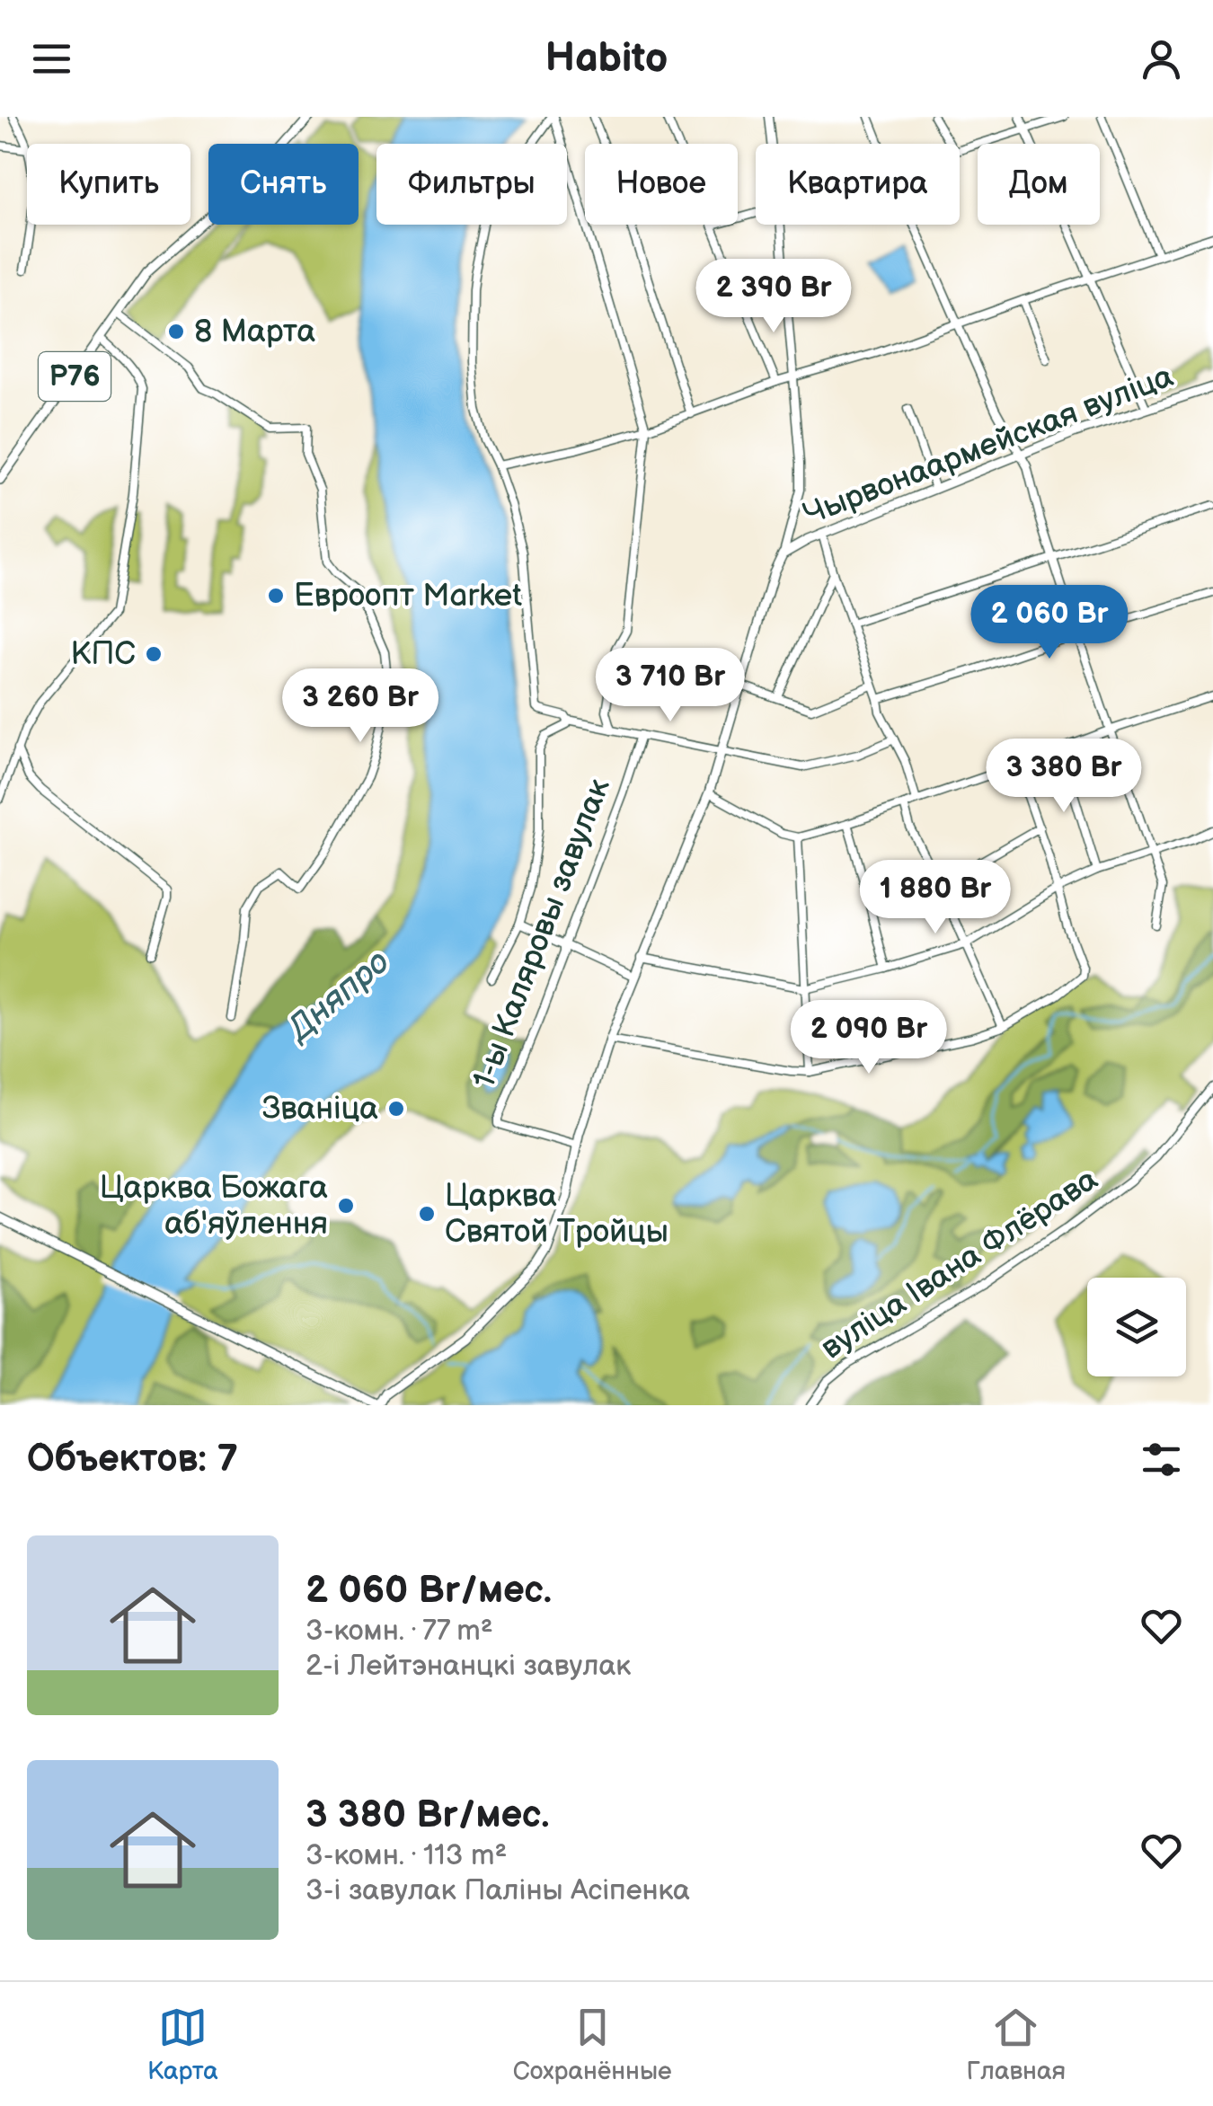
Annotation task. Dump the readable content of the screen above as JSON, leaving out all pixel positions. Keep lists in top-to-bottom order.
{
  "streets": {
    "main road": ["Р76", "Чырвонаармейская вуліца"],
    "street": ["1-ы Каляровы завулак", "вуліца Івана Флёрава"]
  },
  "water": ["Дняпро"],
  "places": [
    "8 Марта",
    "Евроопт Market",
    "КПС",
    "Званіца",
    "Царква Божага аб'яўлення",
    "Царква Святой Тройцы"
  ],
  "page": {
    "header": "Habito",
    "chip": [
      "Купить",
      "Снять",
      "Фильтры",
      "Новое",
      "Квартира",
      "Дом"
    ],
    "price": [
      "2 390 Br",
      "2 060 Br",
      "3 710 Br",
      "3 260 Br",
      "3 380 Br",
      "1 880 Br",
      "2 090 Br"
    ],
    "heading": "Объектов: 7",
    "list": [
      {
        "name": "2 060 Br/мес.",
        "note": "3-комн. · 77 m² · 2-і Лейтэнанцкі завулак"
      },
      {
        "name": "3 380 Br/мес.",
        "note": "3-комн. · 113 m² · 3-і завулак Паліны Асіпенка"
      }
    ],
    "tabs": ["Карта", "Сохранённые", "Главная"]
  }
}
